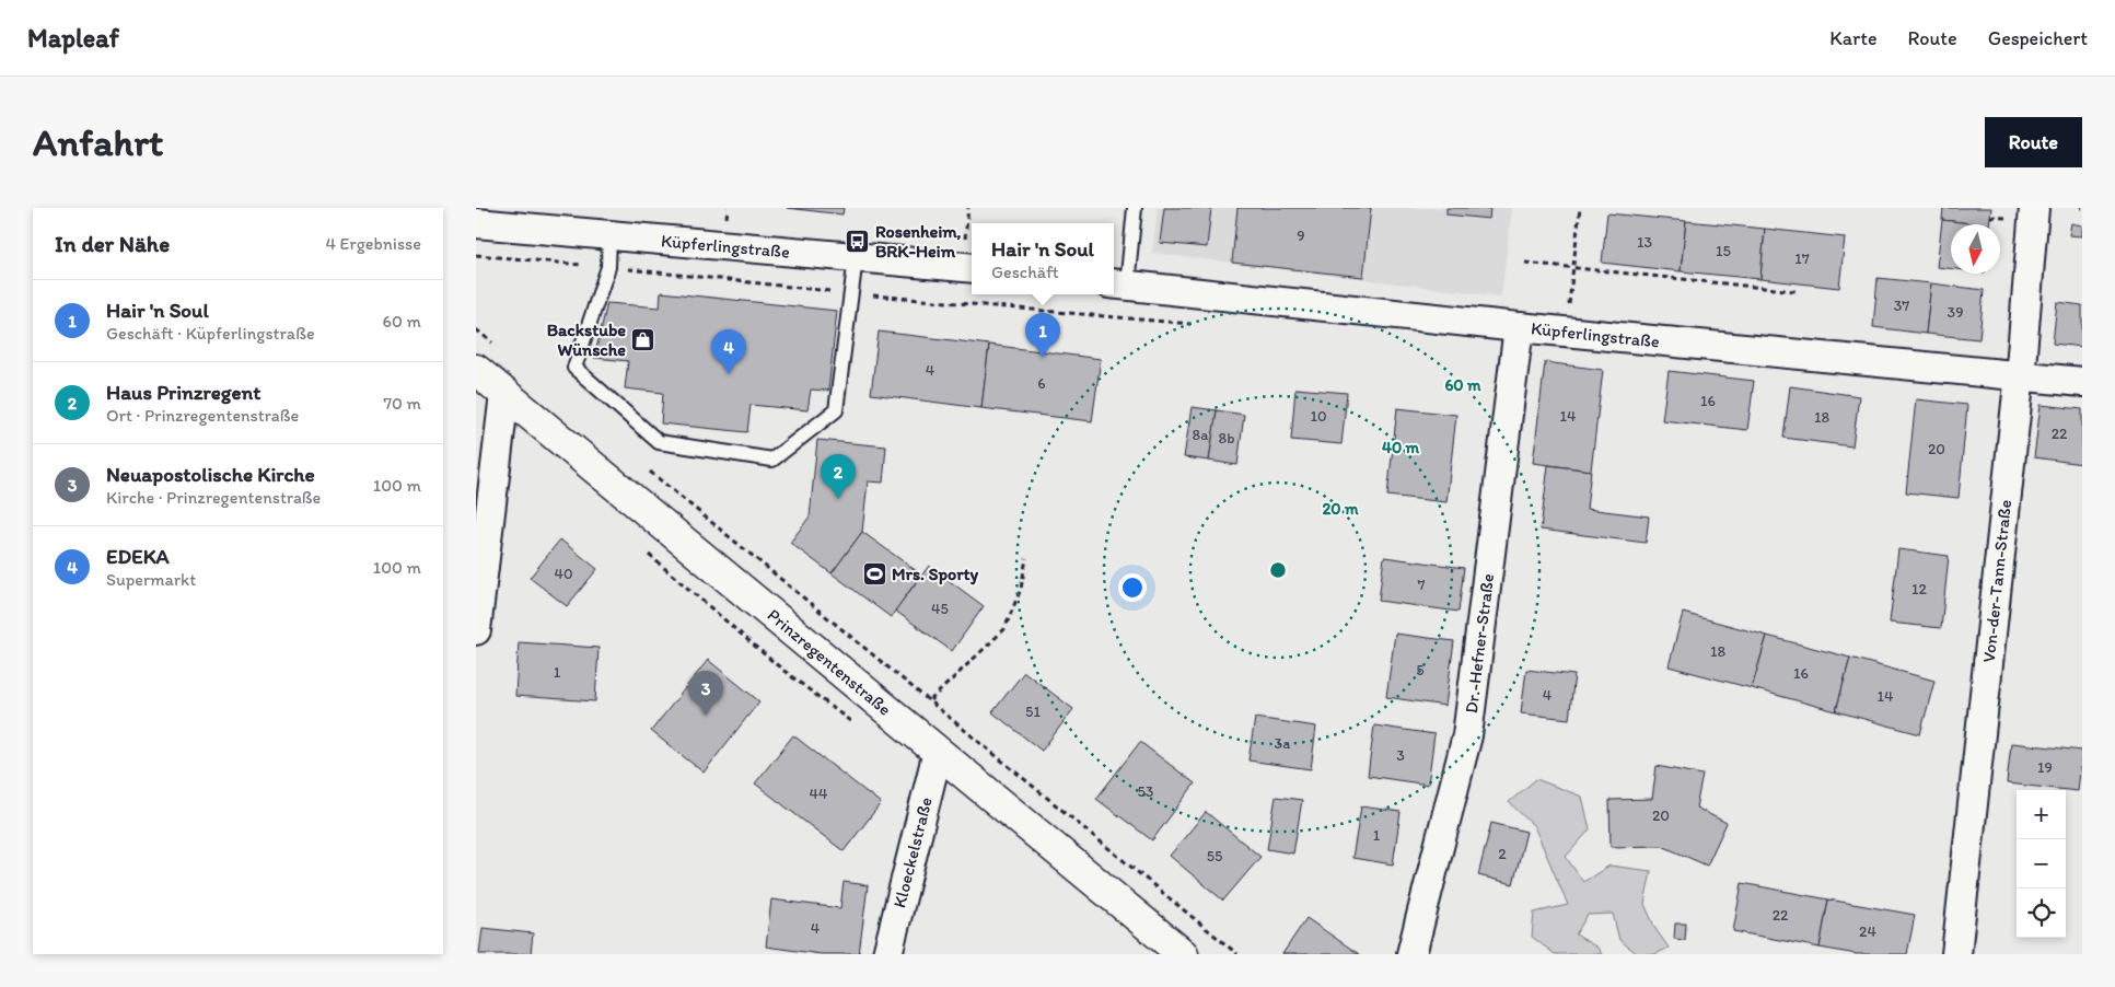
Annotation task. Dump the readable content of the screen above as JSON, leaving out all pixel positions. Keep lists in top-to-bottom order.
{
  "streets": {
    "main road": ["Prinzregentenstraße"],
    "street": [
      "Küpferlingstraße",
      "Von-der-Tann-Straße",
      "Dr.-Hefner-Straße",
      "Kloeckelstraße"
    ]
  },
  "crossings": [
    ["Küpferlingstraße", "Von-der-Tann-Straße"],
    ["Küpferlingstraße", "Dr.-Hefner-Straße"],
    ["Prinzregentenstraße", "Kloeckelstraße"]
  ],
  "places": {
    "bus stop": ["Rosenheim, BRK-Heim"],
    "shop": ["Backstube Wünsche"],
    "sports": ["Mrs. Sporty"]
  },
  "house_numbers": [
    "9",
    "13",
    "15",
    "17",
    "37",
    "39",
    "4",
    "6",
    "16",
    "10",
    "14",
    "18",
    "22",
    "8a",
    "8b",
    "20",
    "40",
    "7",
    "12",
    "45",
    "18",
    "5",
    "1",
    "16",
    "4",
    "14",
    "51",
    "3a",
    "3",
    "19",
    "53",
    "44",
    "20",
    "1",
    "2",
    "55",
    "22",
    "4",
    "24"
  ],
  "north": "bottom",
  "page": {
    "header": "Mapleaf",
    "nav": ["Karte", "Route", "Gespeichert"],
    "buttons": "Route",
    "title": "Anfahrt",
    "heading": ["In der Nähe", "4 Ergebnisse"],
    "popup": ["Hair 'n Soul", "Geschäft"],
    "list": [
      {
        "mark": "1",
        "name": "Hair 'n Soul",
        "note": "Geschäft · Küpferlingstraße",
        "value": "60 m"
      },
      {
        "mark": "2",
        "name": "Haus Prinzregent",
        "note": "Ort · Prinzregentenstraße",
        "value": "70 m"
      },
      {
        "mark": "3",
        "name": "Neuapostolische Kirche",
        "note": "Kirche · Prinzregentenstraße",
        "value": "100 m"
      },
      {
        "mark": "4",
        "name": "EDEKA",
        "note": "Supermarkt",
        "value": "100 m"
      }
    ],
    "pins": [
      "1",
      "4",
      "2",
      "3"
    ],
    "map_buttons": ["+", "−"]
  },
  "rings": ["60 m", "40 m", "20 m"]
}
